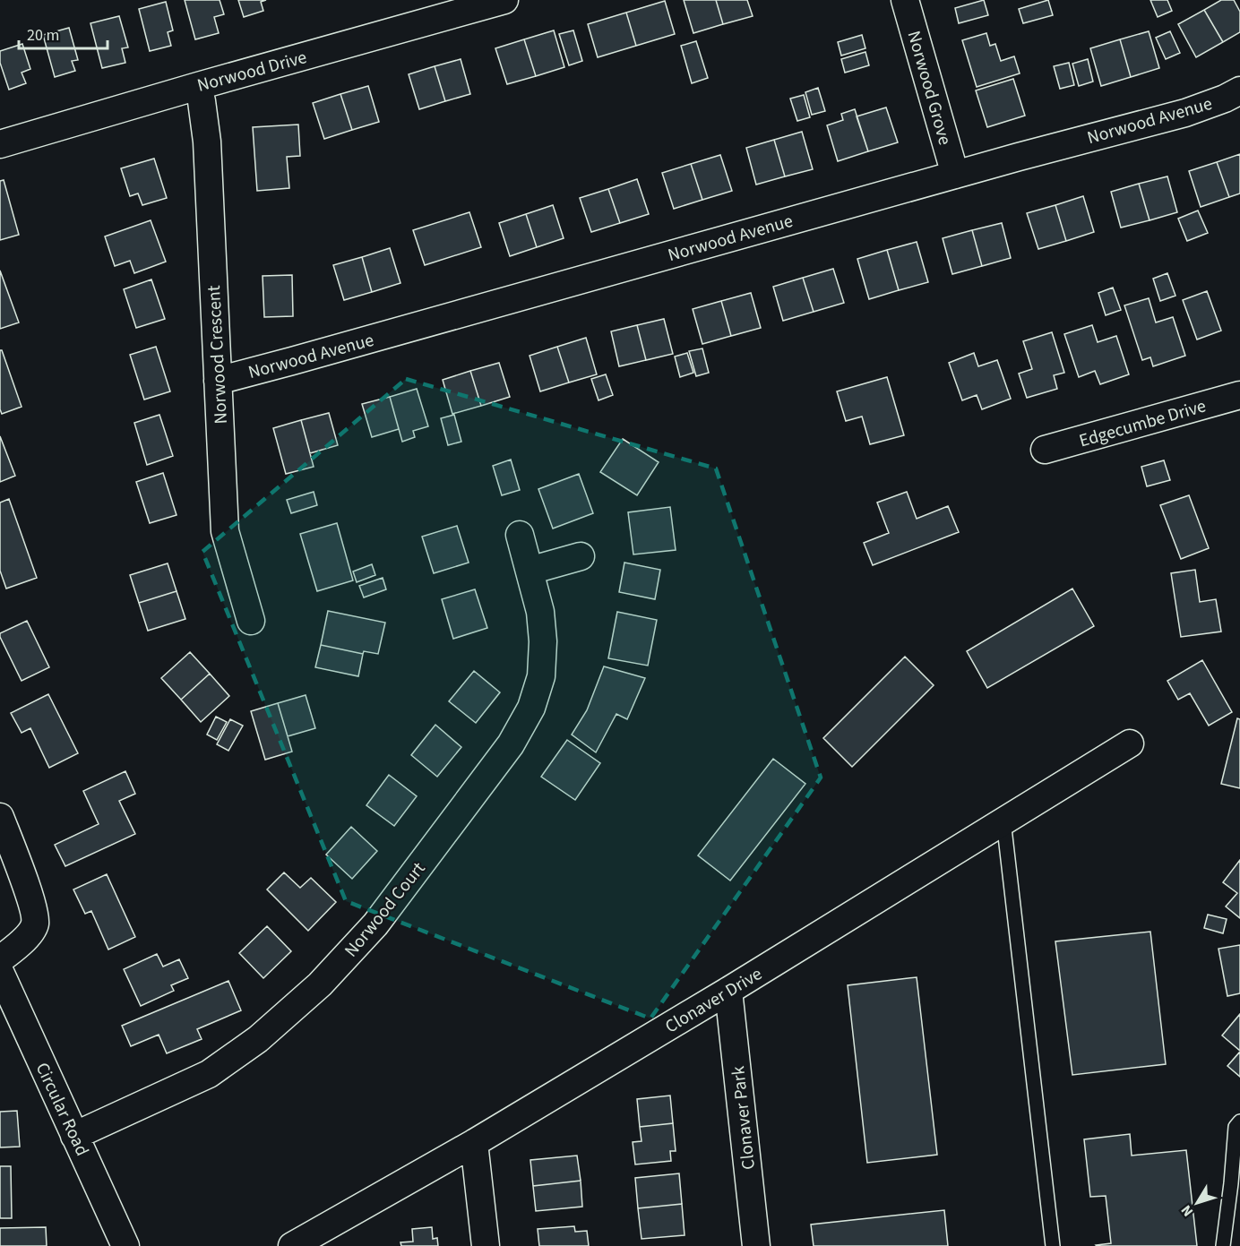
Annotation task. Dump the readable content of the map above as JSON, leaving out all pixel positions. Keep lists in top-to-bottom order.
{
  "streets": {
    "street": [
      "Norwood Drive",
      "Norwood Grove",
      "Norwood Avenue",
      "Norwood Crescent",
      "Edgecumbe Drive",
      "Norwood Court",
      "Clonaver Drive",
      "Circular Road",
      "Clonaver Park"
    ]
  },
  "crossings": [
    ["Norwood Drive", "Norwood Crescent"],
    ["Norwood Grove", "Norwood Avenue"],
    ["Norwood Avenue", "Norwood Crescent"],
    ["Norwood Court", "Circular Road"],
    ["Clonaver Drive", "Clonaver Park"]
  ],
  "scale_bar": "20 m",
  "north": "bottom left"
}
